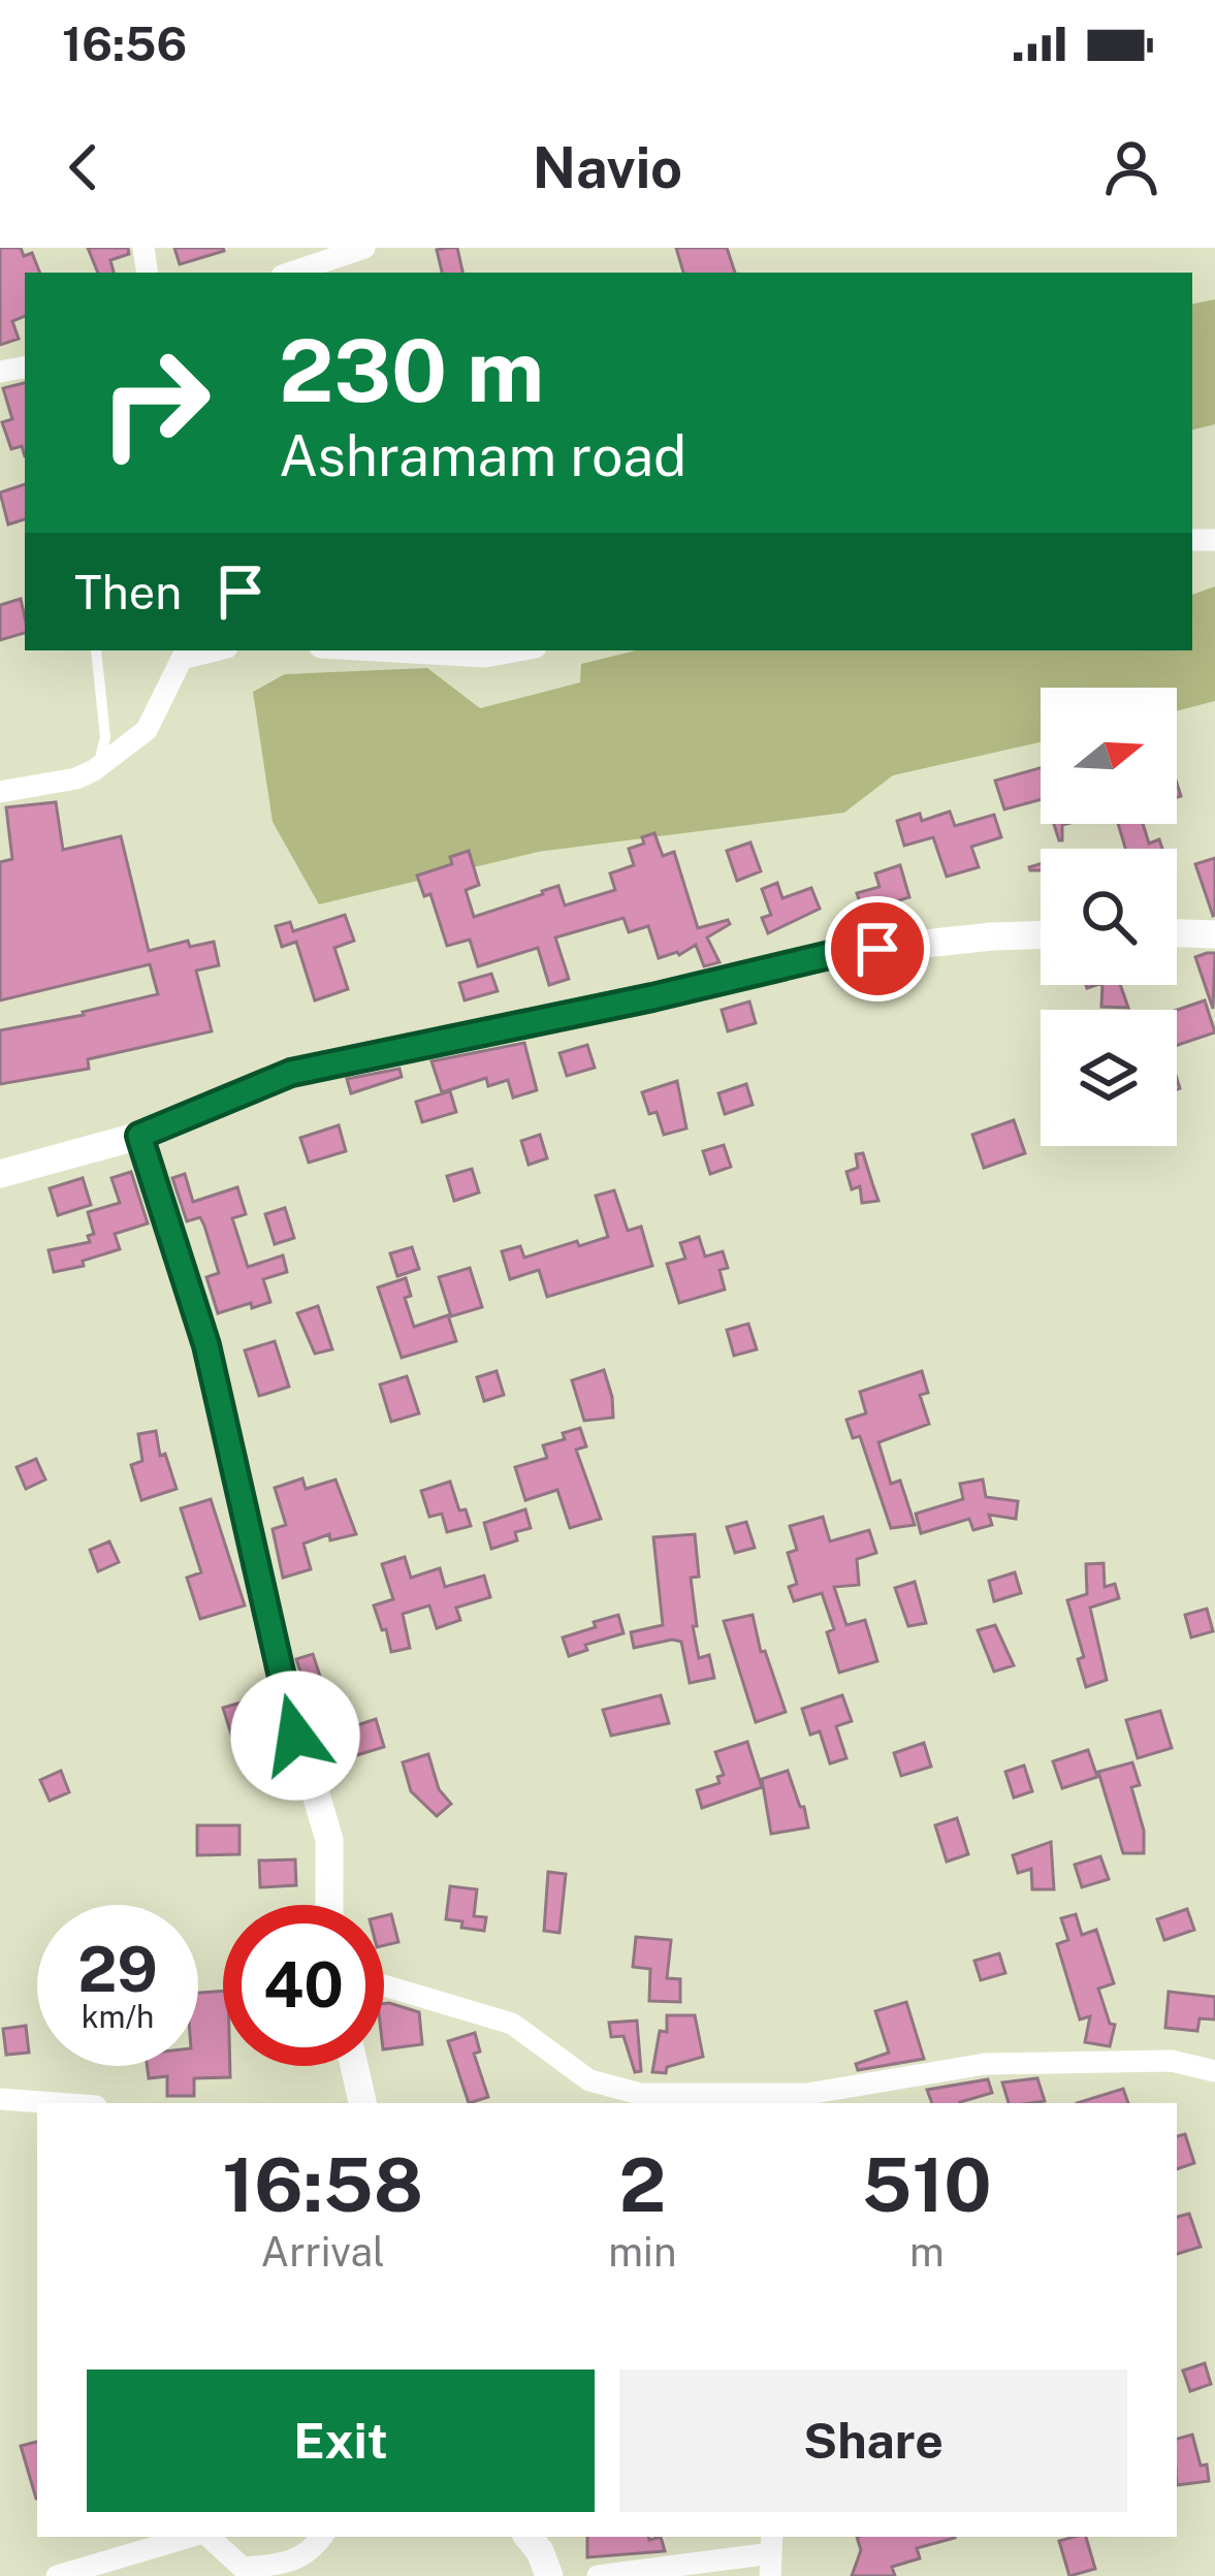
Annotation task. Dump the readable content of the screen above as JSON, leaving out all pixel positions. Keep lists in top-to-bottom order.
{
  "north": "right",
  "page": {
    "status": "16:56",
    "header": "Navio",
    "turn": ["230 m", "Ashramam road"],
    "then": "Then",
    "speed": "29 km/h",
    "limit": "40",
    "eta": [
      "16:58",
      "Arrival",
      "2",
      "min",
      "510",
      "m"
    ],
    "buttons": ["Exit", "Share"]
  }
}
